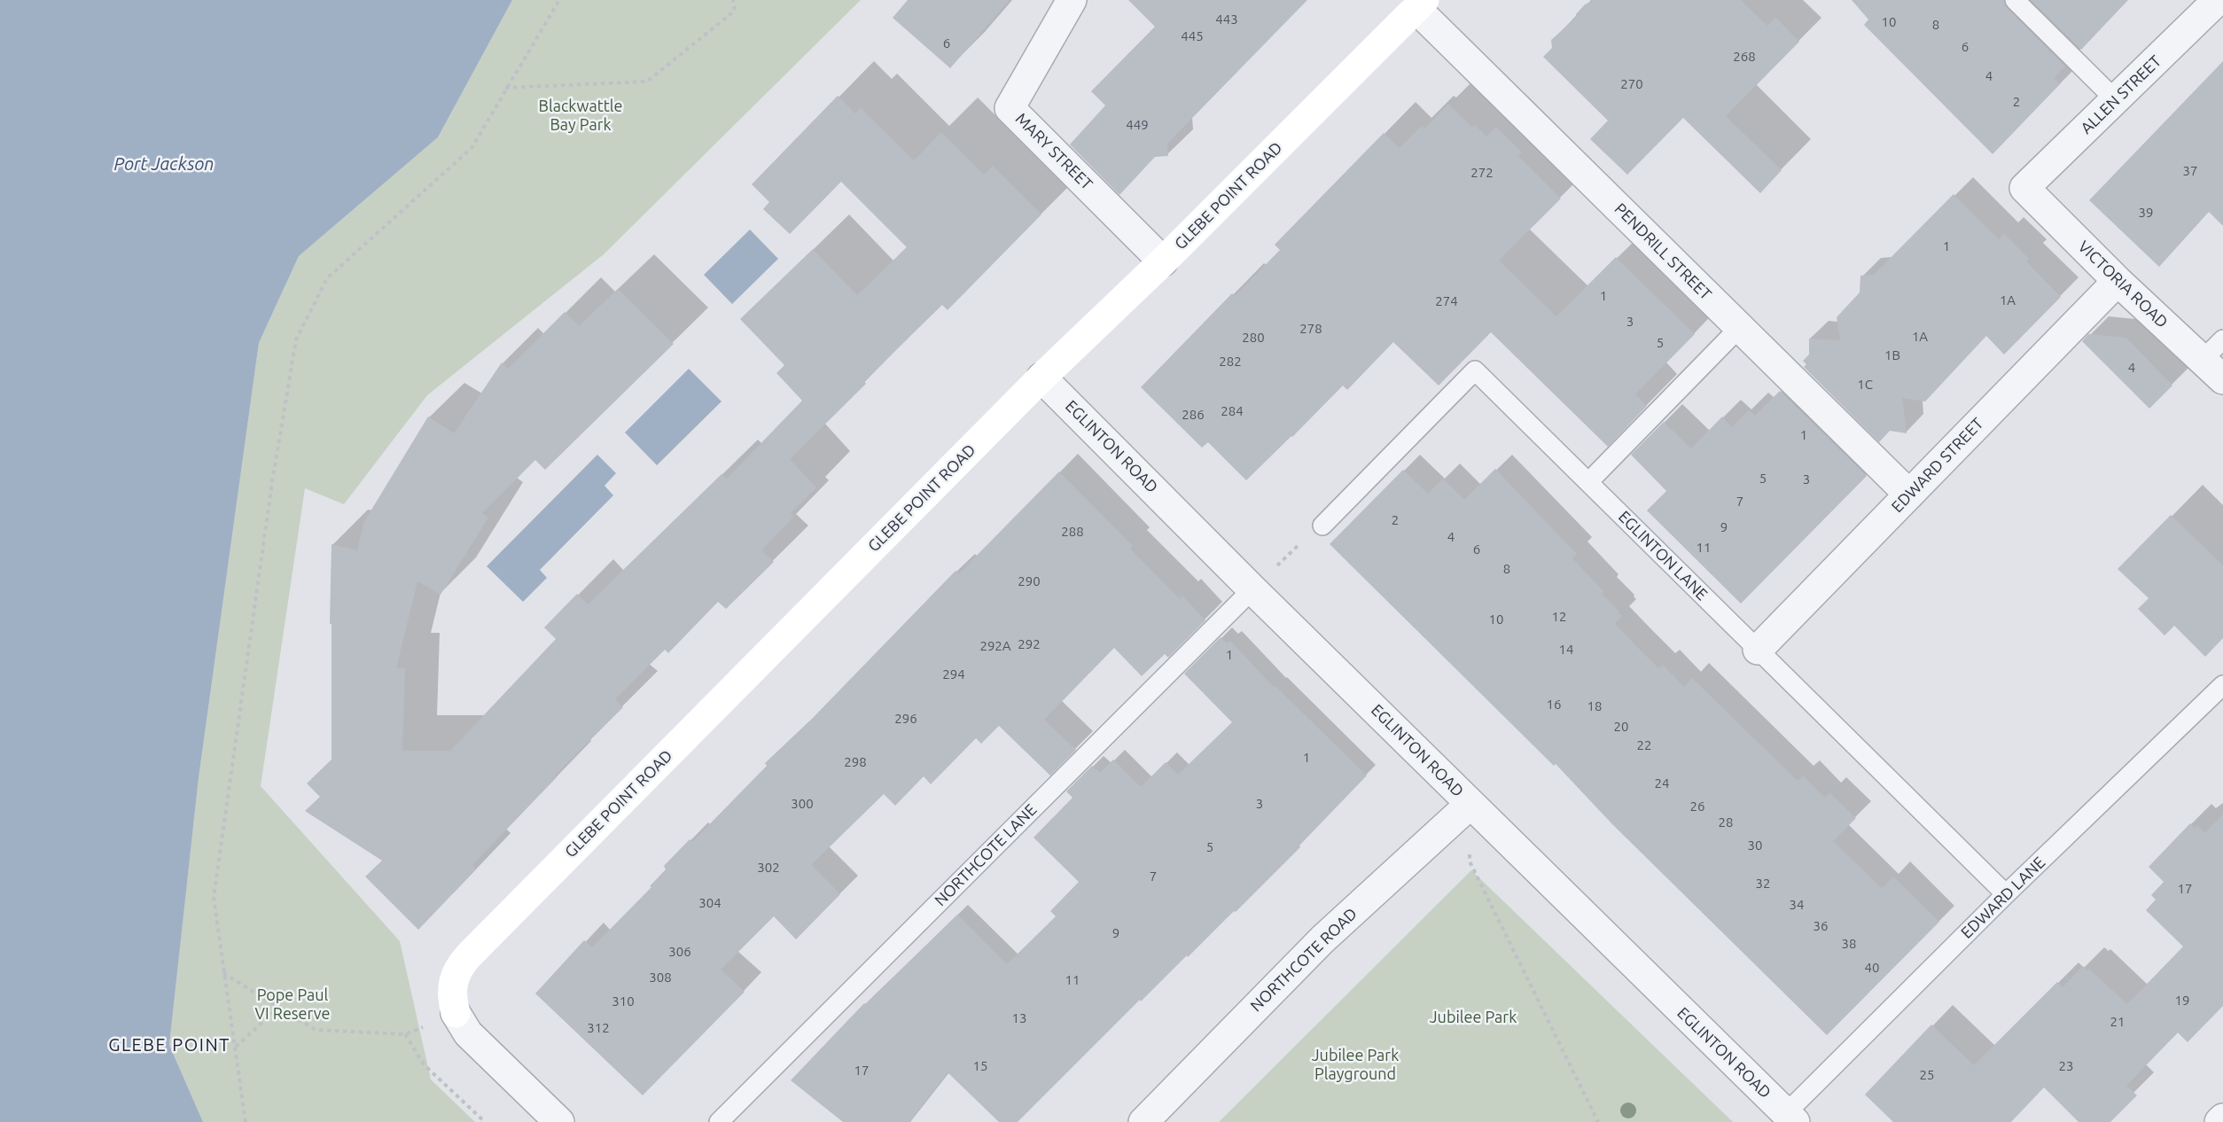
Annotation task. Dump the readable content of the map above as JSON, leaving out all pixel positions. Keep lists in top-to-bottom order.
{
  "streets": {
    "street": [
      "ALLEN STREET",
      "MARY STREET",
      "GLEBE POINT ROAD",
      "PENDRILL STREET",
      "VICTORIA ROAD",
      "EGLINTON ROAD",
      "EDWARD STREET",
      "NORTHCOTE ROAD"
    ],
    "lane": ["EGLINTON LANE", "NORTHCOTE LANE", "EDWARD LANE"]
  },
  "crossings": [
    ["ALLEN STREET", "VICTORIA ROAD"],
    ["MARY STREET", "GLEBE POINT ROAD"],
    ["GLEBE POINT ROAD", "PENDRILL STREET"],
    ["GLEBE POINT ROAD", "EGLINTON ROAD"],
    ["PENDRILL STREET", "EDWARD STREET"],
    ["VICTORIA ROAD", "EDWARD STREET"],
    ["EGLINTON ROAD", "NORTHCOTE LANE"],
    ["EGLINTON ROAD", "EDWARD LANE"],
    ["EGLINTON ROAD", "NORTHCOTE ROAD"],
    ["EDWARD STREET", "EGLINTON LANE"],
    ["EGLINTON LANE", "EDWARD LANE"]
  ],
  "districts": ["GLEBE POINT"],
  "water": ["Port Jackson"],
  "parks": [
    "Blackwattle Bay Park",
    "Pope Paul VI Reserve",
    "Jubilee Park",
    "Jubilee Park Playground"
  ],
  "house_numbers": [
    "443",
    "10",
    "8",
    "445",
    "6",
    "6",
    "268",
    "4",
    "270",
    "2",
    "449",
    "37",
    "272",
    "39",
    "1",
    "1",
    "1A",
    "274",
    "3",
    "278",
    "1A",
    "280",
    "5",
    "1B",
    "282",
    "4",
    "1C",
    "284",
    "286",
    "1",
    "5",
    "3",
    "7",
    "2",
    "9",
    "288",
    "4",
    "11",
    "6",
    "8",
    "290",
    "12",
    "10",
    "292",
    "292A",
    "14",
    "1",
    "294",
    "16",
    "18",
    "296",
    "20",
    "22",
    "1",
    "298",
    "24",
    "300",
    "3",
    "26",
    "28",
    "30",
    "5",
    "302",
    "7",
    "32",
    "17",
    "304",
    "34",
    "36",
    "9",
    "38",
    "306",
    "40",
    "308",
    "11",
    "19",
    "310",
    "13",
    "21",
    "312",
    "15",
    "23",
    "17",
    "25"
  ]
}
